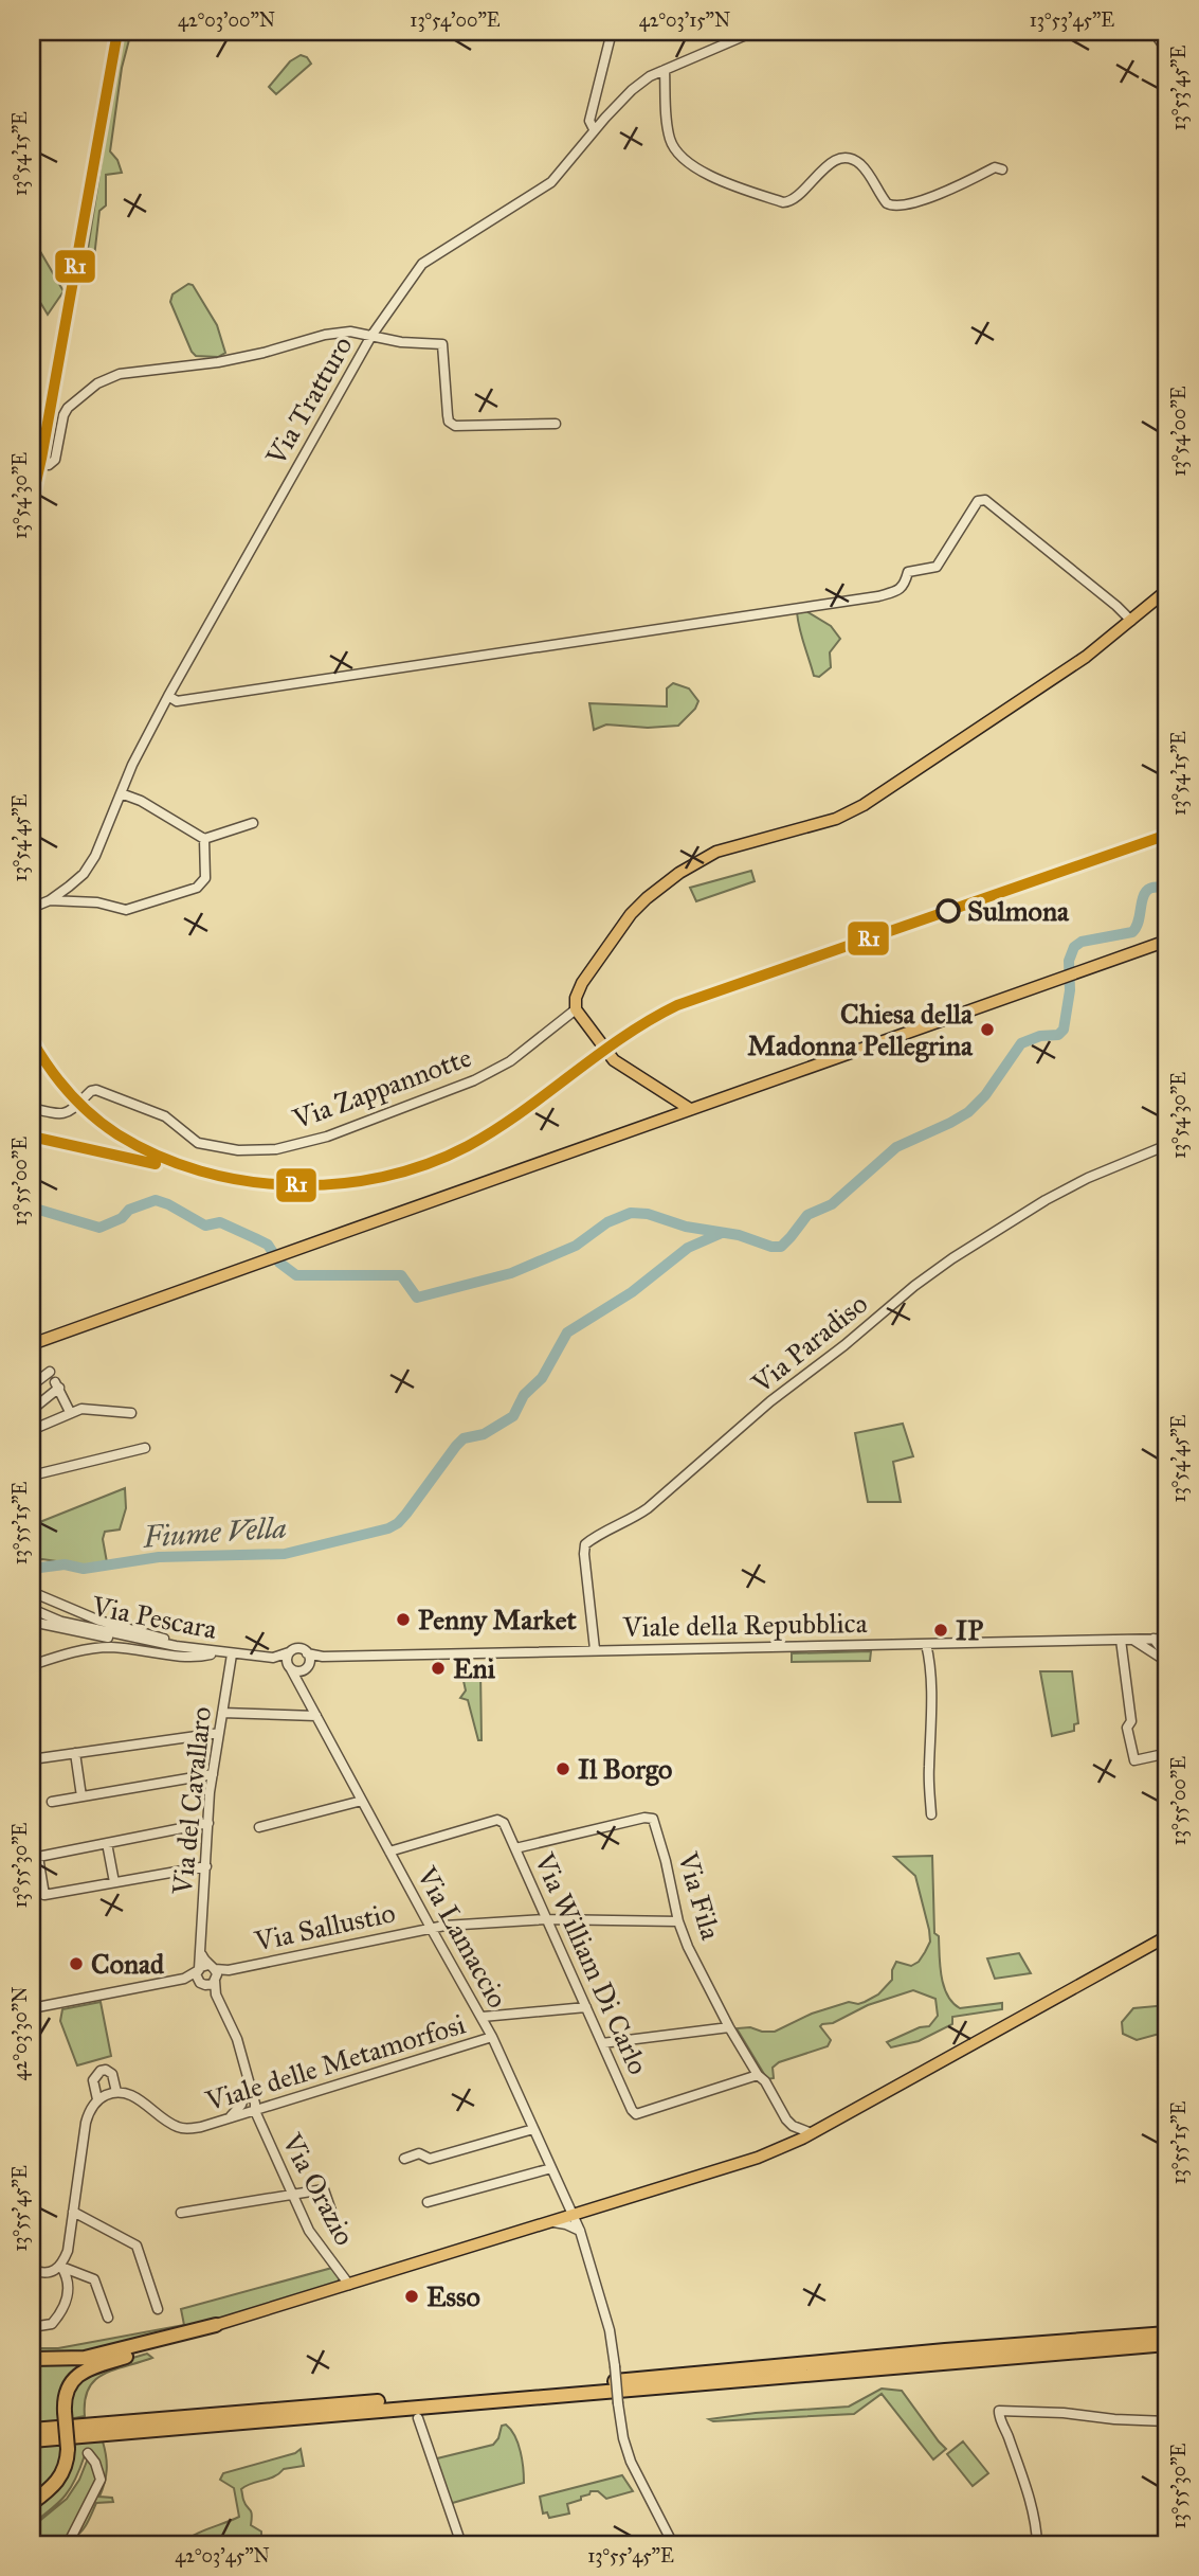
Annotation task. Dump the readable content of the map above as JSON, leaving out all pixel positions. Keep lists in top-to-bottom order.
{
  "streets": {
    "street": [
      "Via Tratturo",
      "Via Zappannotte",
      "Via Paradiso",
      "Via Pescara",
      "Viale della Repubblica",
      "Via del Cavallaro",
      "Via Fila",
      "Via Sallustio",
      "Via Lamaccio",
      "Via William Di Carlo",
      "Viale delle Metamorfosi",
      "Via Orazio"
    ]
  },
  "crossings": [
    ["Via Paradiso", "Viale della Repubblica"],
    ["Via Pescara", "Viale della Repubblica"],
    ["Via Pescara", "Via del Cavallaro"],
    ["Via Pescara", "Via Lamaccio"],
    ["Viale della Repubblica", "Via Lamaccio"],
    ["Via del Cavallaro", "Via Sallustio"],
    ["Via Fila", "Via Sallustio"],
    ["Via Fila", "Via William Di Carlo"],
    ["Via Sallustio", "Via Lamaccio"],
    ["Via Sallustio", "Via William Di Carlo"],
    ["Via Sallustio", "Via Orazio"],
    ["Via Lamaccio", "Via William Di Carlo"],
    ["Via Lamaccio", "Viale delle Metamorfosi"],
    ["Viale delle Metamorfosi", "Via Orazio"]
  ],
  "water": ["Fiume Vella"],
  "places": [
    "Sulmona",
    "Chiesa della Madonna Pellegrina",
    "Penny Market",
    "IP",
    "Eni",
    "Il Borgo",
    "Conad",
    "Esso"
  ],
  "lines": ["transit line R1"],
  "coordinates": [
    "42°03'00\"N",
    "13°54'00\"E",
    "42°03'15\"N",
    "13°53'45\"E",
    "13°54'15\"E",
    "13°54'30\"E",
    "13°54'45\"E",
    "13°55'00\"E",
    "13°55'15\"E",
    "13°55'30\"E",
    "42°03'30\"N",
    "13°55'45\"E",
    "42°03'45\"N"
  ]
}
